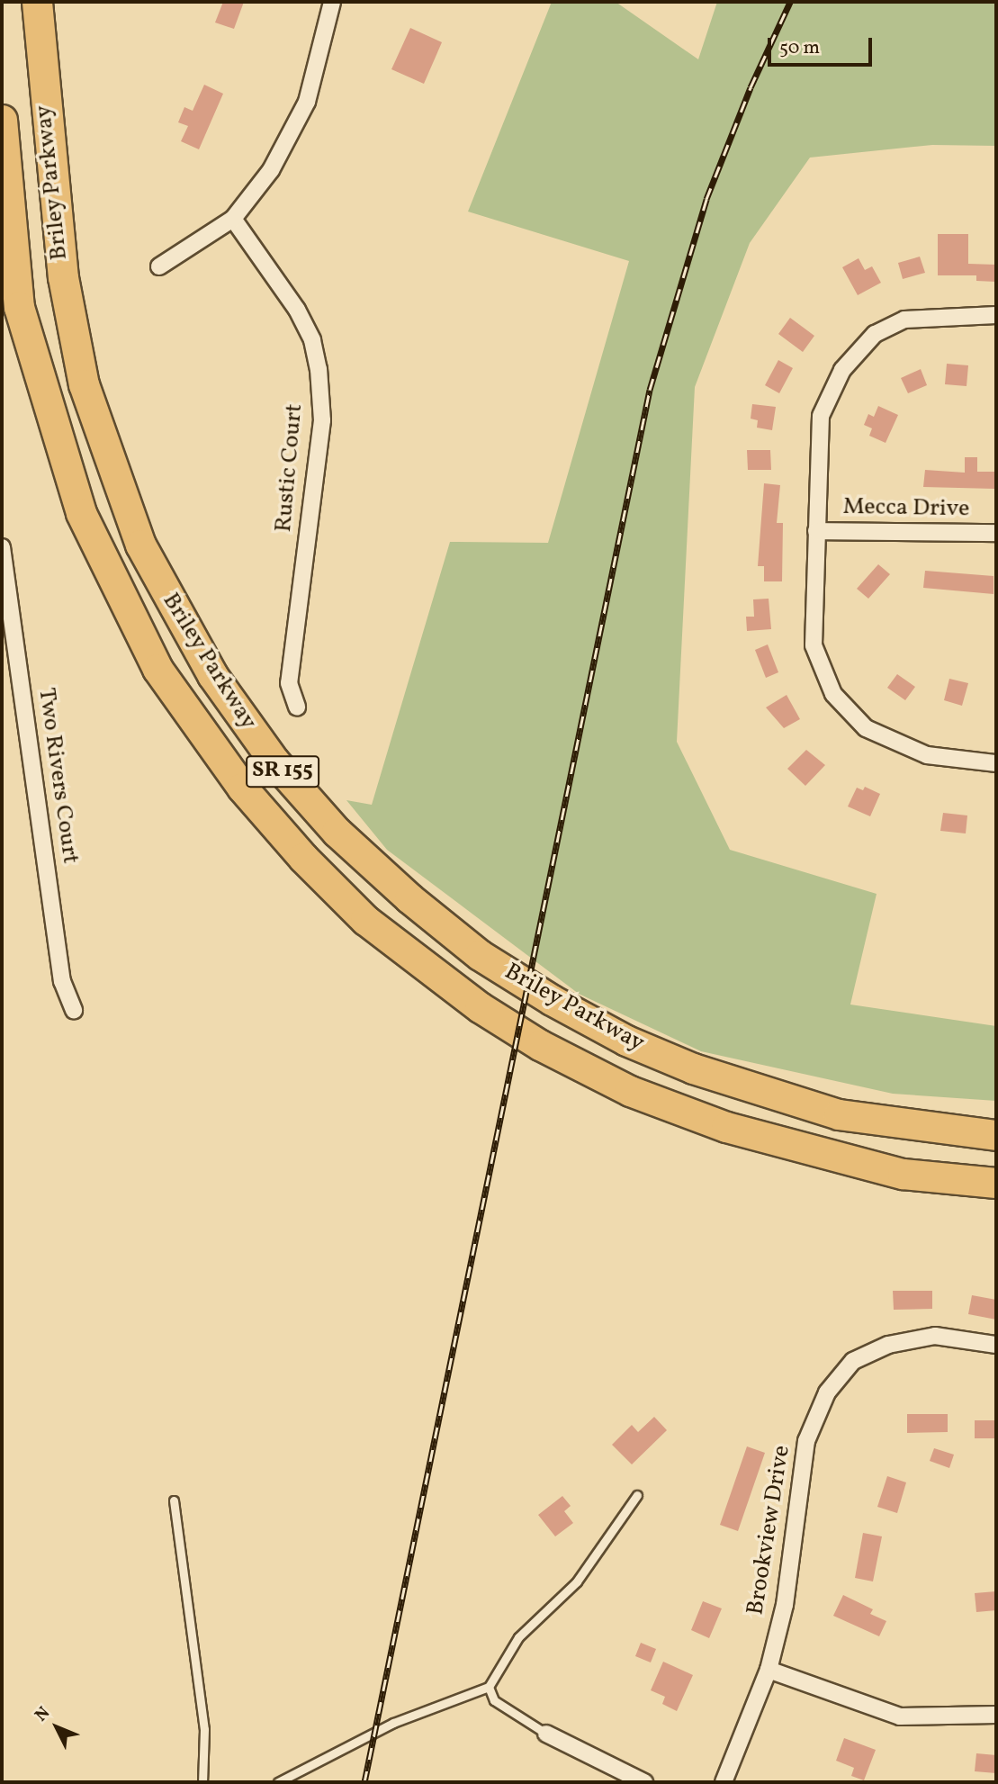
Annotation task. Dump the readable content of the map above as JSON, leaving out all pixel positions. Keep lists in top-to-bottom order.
{
  "streets": {
    "highway": ["Briley Parkway", "SR 155"],
    "street": [
      "Rustic Court",
      "Mecca Drive",
      "Two Rivers Court",
      "Brookview Drive"
    ]
  },
  "scale_bar": "50 m",
  "north": "top left"
}
